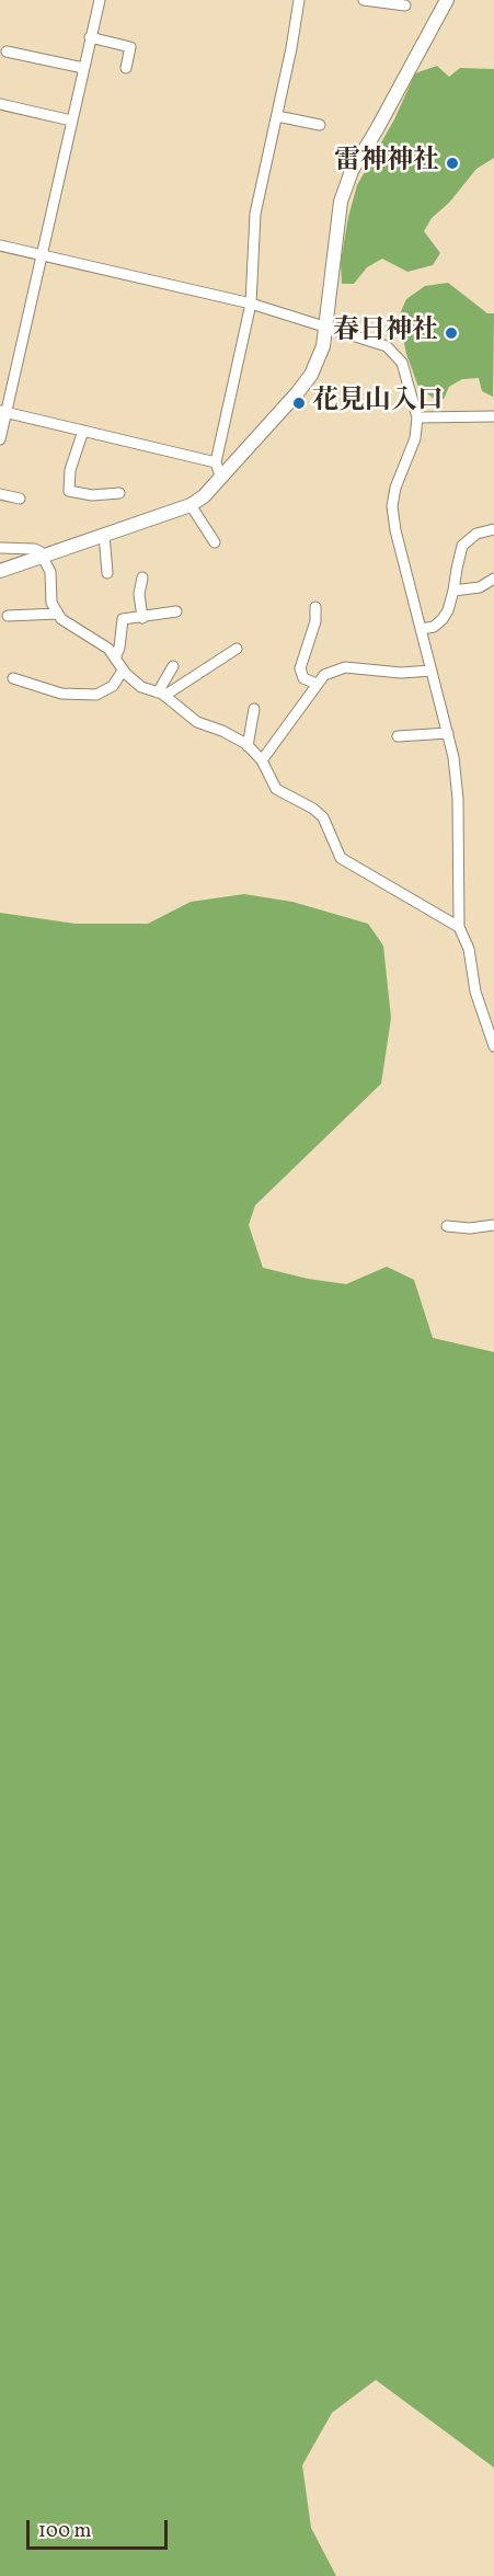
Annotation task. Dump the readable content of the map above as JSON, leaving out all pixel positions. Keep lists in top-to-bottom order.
{
  "places": ["雷神神社", "春日神社", "花見山入口"],
  "scale_bar": "100 m"
}
